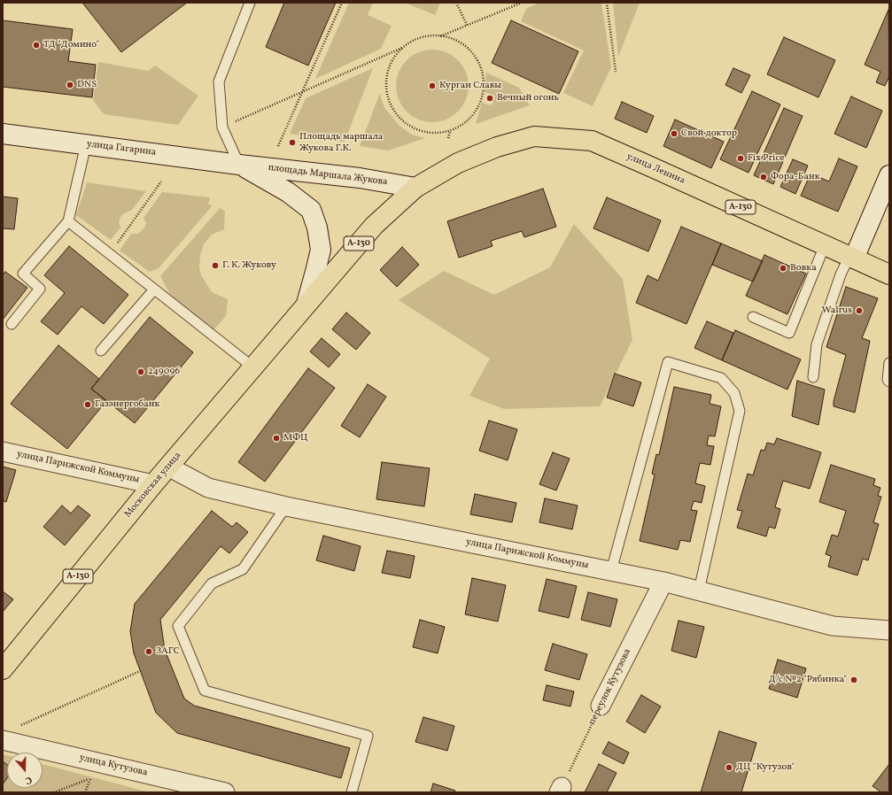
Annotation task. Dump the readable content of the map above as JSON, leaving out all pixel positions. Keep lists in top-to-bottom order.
{
  "streets": {
    "main road": [
      "улица Гагарина",
      "улица Ленина",
      "площадь Маршала Жукова",
      "А-130",
      "Московская улица"
    ],
    "street": ["улица Парижской Коммуны", "переулок Кутузова", "улица Кутузова"]
  },
  "crossings": [
    ["улица Гагарина", "площадь Маршала Жукова"],
    ["улица Ленина", "площадь Маршала Жукова"],
    ["улица Ленина", "А-130"],
    ["площадь Маршала Жукова", "А-130"],
    ["площадь Маршала Жукова", "Московская улица"],
    ["А-130", "Московская улица"],
    ["улица Парижской Коммуны", "Московская улица"],
    ["улица Парижской Коммуны", "переулок Кутузова"]
  ],
  "places": [
    "ТД \"Домино\"",
    "DNS",
    "Курган Славы",
    "Вечный огонь",
    "Свой доктор",
    "Площадь маршала Жукова Г.К.",
    "Fix Price",
    "Фора-Банк",
    "Г. К. Жукову",
    "Вовка",
    "Walrus",
    "249096",
    "Газэнергобанк",
    "МФЦ",
    "ЗАГС",
    "Д/с №2 \"Рябинка\"",
    "ДЦ \"Кутузов\""
  ],
  "north": "bottom"
}
